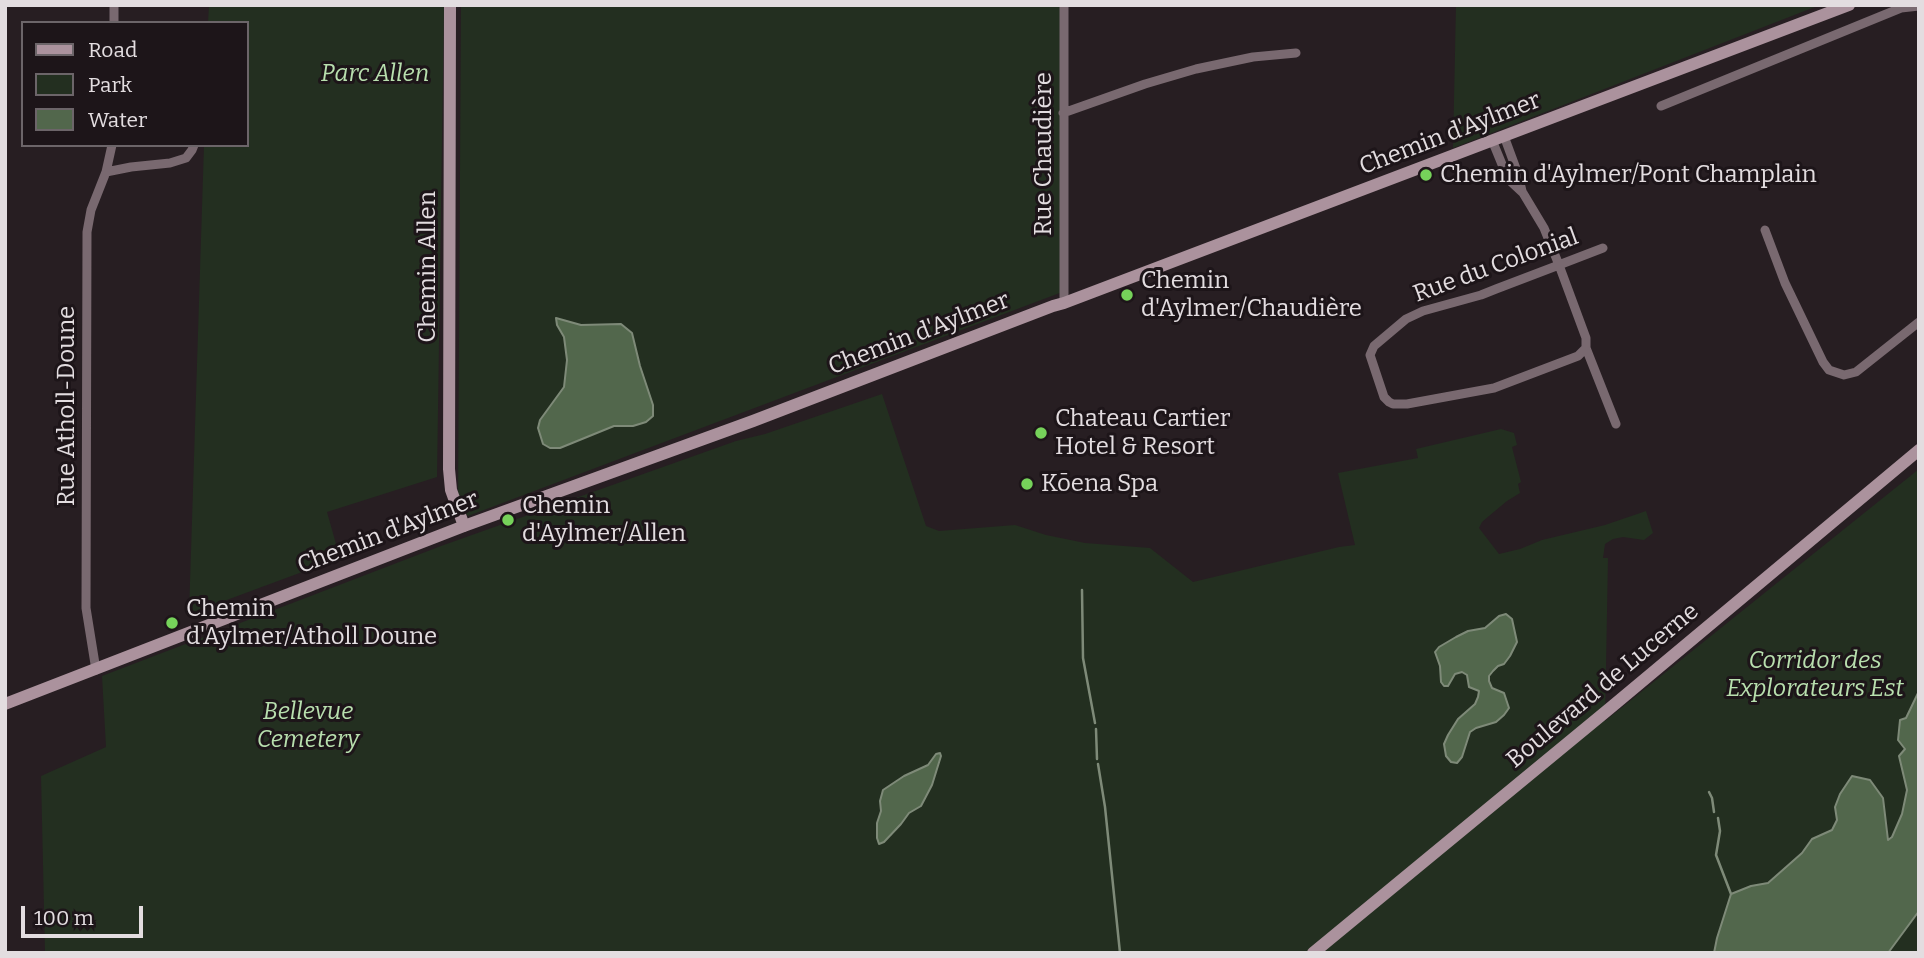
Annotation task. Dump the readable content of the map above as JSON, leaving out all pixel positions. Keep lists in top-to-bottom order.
{
  "streets": {
    "main road": ["Chemin d'Aylmer", "Chemin Allen", "Boulevard de Lucerne"],
    "street": ["Rue Chaudière", "Rue du Colonial", "Rue Atholl-Doune"]
  },
  "crossings": [
    ["Chemin d'Aylmer", "Rue Chaudière"],
    ["Chemin d'Aylmer", "Chemin Allen"],
    ["Chemin d'Aylmer", "Rue Atholl-Doune"]
  ],
  "parks": ["Parc Allen", "Corridor des Explorateurs Est", "Bellevue Cemetery"],
  "places": [
    "Chemin d'Aylmer/Pont Champlain",
    "Chemin d'Aylmer/Chaudière",
    "Chateau Cartier Hotel & Resort",
    "Kōena Spa",
    "Chemin d'Aylmer/Allen",
    "Chemin d'Aylmer/Atholl Doune"
  ],
  "legend": ["Road", "Park", "Water"],
  "scale_bar": "100 m"
}
